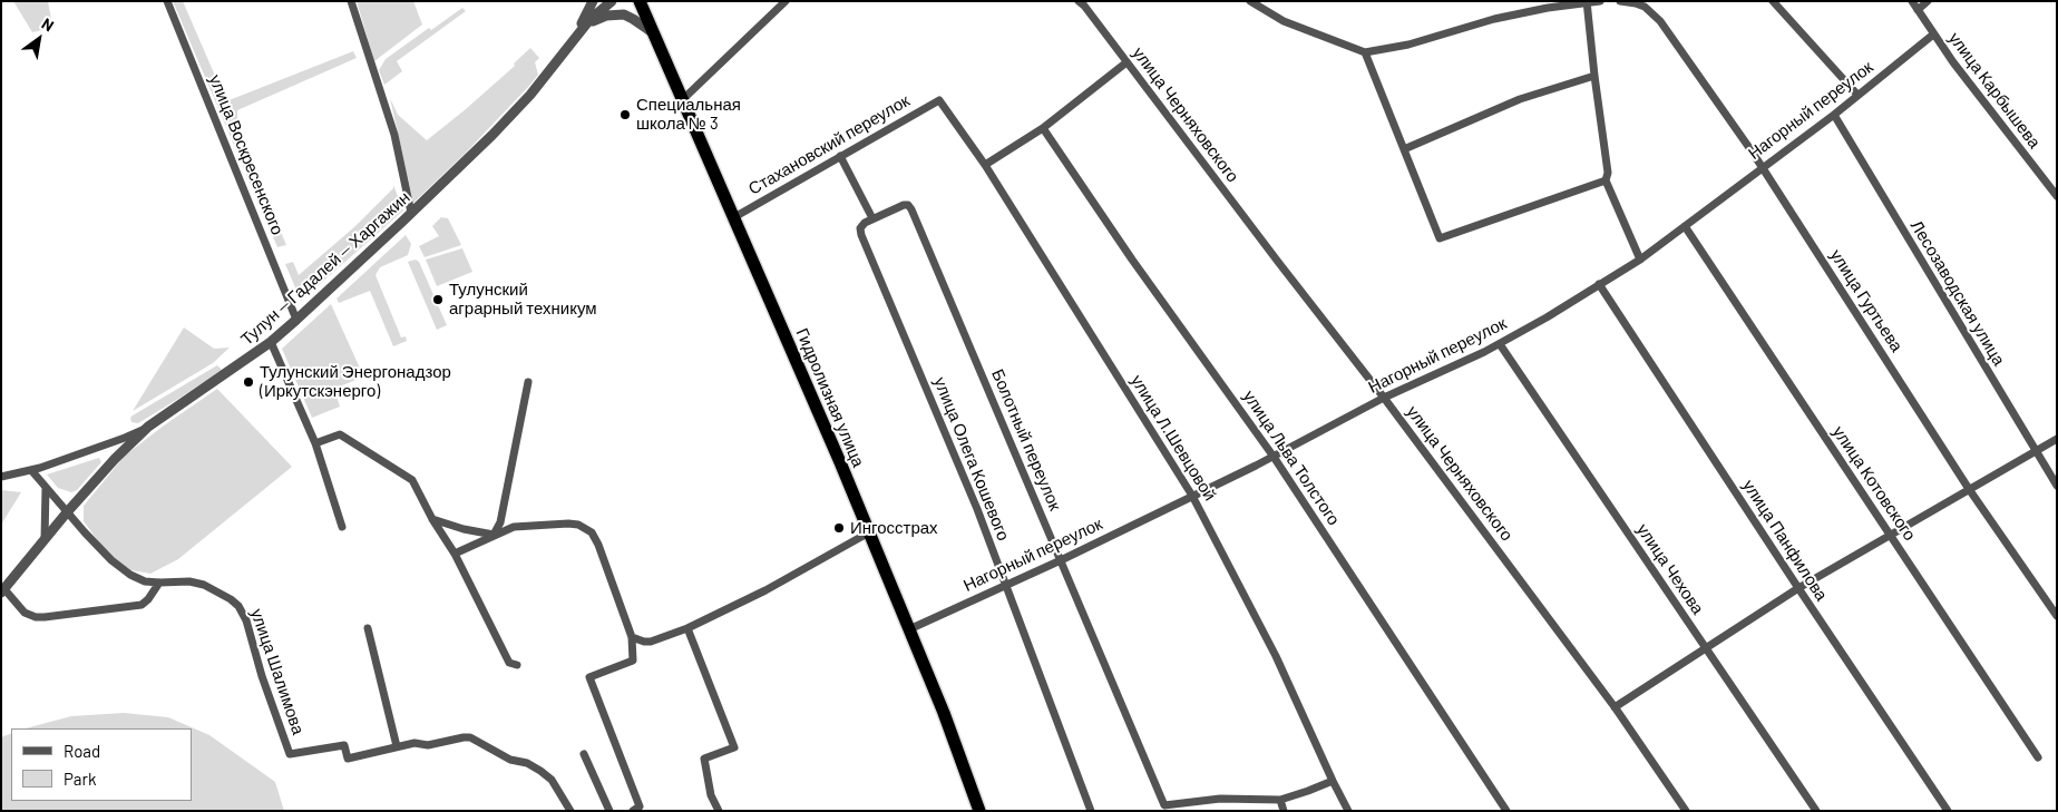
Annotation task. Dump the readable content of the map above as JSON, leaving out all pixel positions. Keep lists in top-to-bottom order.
{
  "streets": {
    "highway": ["Гидролизная улица"],
    "street": [
      "улица Карбышева",
      "Нагорный переулок",
      "улица Черняховского",
      "Стахановский переулок",
      "улица Воскресенского",
      "Тулун — Гадалей — Харгажин",
      "Лесозаводская улица",
      "улица Гуртьева",
      "улица Л.Шевцовой",
      "Болотный переулок",
      "улица Льва Толстого",
      "улица Олега Кошевого",
      "улица Котовского",
      "улица Панфилова",
      "улица Чехова",
      "улица Шалимова"
    ]
  },
  "crossings": [
    ["улица Карбышева", "Нагорный переулок"],
    ["Нагорный переулок", "улица Черняховского"],
    ["Нагорный переулок", "Лесозаводская улица"],
    ["Нагорный переулок", "улица Гуртьева"],
    ["Нагорный переулок", "Гидролизная улица"],
    ["Нагорный переулок", "улица Л.Шевцовой"],
    ["Нагорный переулок", "Болотный переулок"],
    ["Нагорный переулок", "улица Льва Толстого"],
    ["Нагорный переулок", "улица Олега Кошевого"],
    ["Нагорный переулок", "улица Котовского"],
    ["Нагорный переулок", "улица Панфилова"],
    ["Нагорный переулок", "улица Чехова"],
    ["Стахановский переулок", "Гидролизная улица"],
    ["Стахановский переулок", "улица Л.Шевцовой"],
    ["улица Воскресенского", "Тулун — Гадалей — Харгажин"],
    ["Тулун — Гадалей — Харгажин", "улица Шалимова"],
    ["Болотный переулок", "улица Олега Кошевого"]
  ],
  "places": [
    "Специальная школа № 3",
    "Тулунский аграрный техникум",
    "Тулунский Энергонадзор (Иркутскэнерго)",
    "Ингосстрах"
  ],
  "legend": ["Road", "Park"],
  "north": "top right"
}
